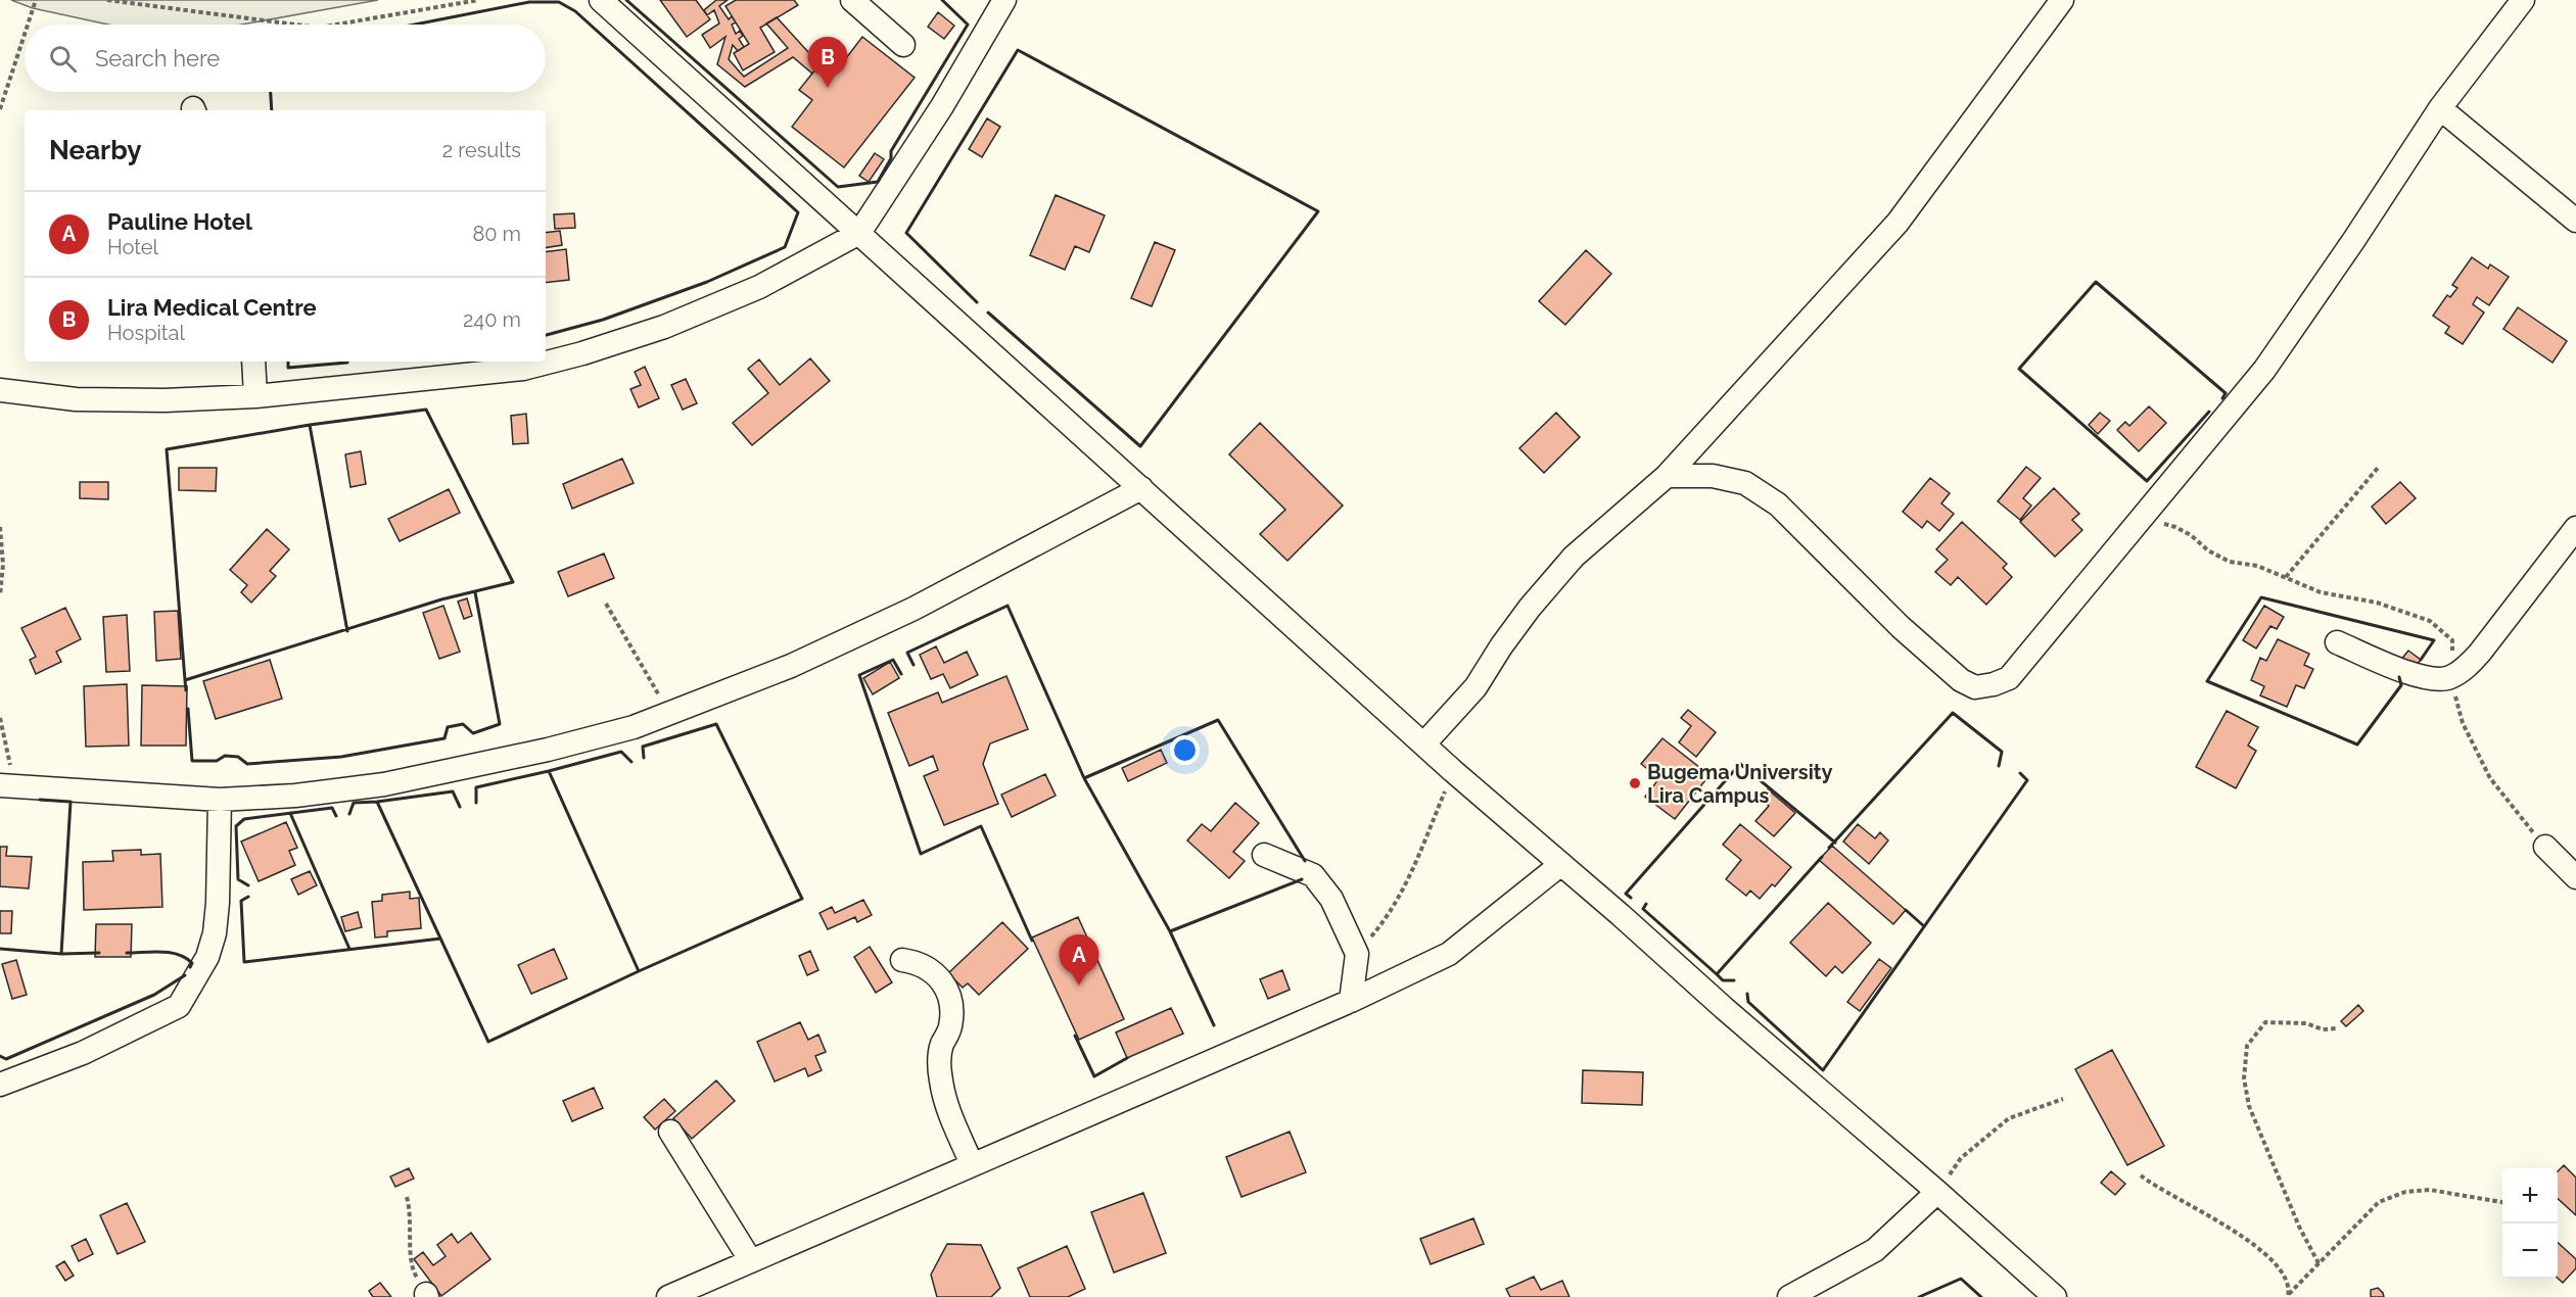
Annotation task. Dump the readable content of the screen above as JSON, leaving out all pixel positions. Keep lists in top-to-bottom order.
{
  "places": ["Bugema University Lira Campus"],
  "page": {
    "search": "Search here",
    "pins": ["B", "A"],
    "heading": ["Nearby", "2 results"],
    "list": [
      {
        "mark": "A",
        "name": "Pauline Hotel",
        "note": "Hotel",
        "value": "80 m"
      },
      {
        "mark": "B",
        "name": "Lira Medical Centre",
        "note": "Hospital",
        "value": "240 m"
      }
    ],
    "map_buttons": ["+", "−"]
  }
}
